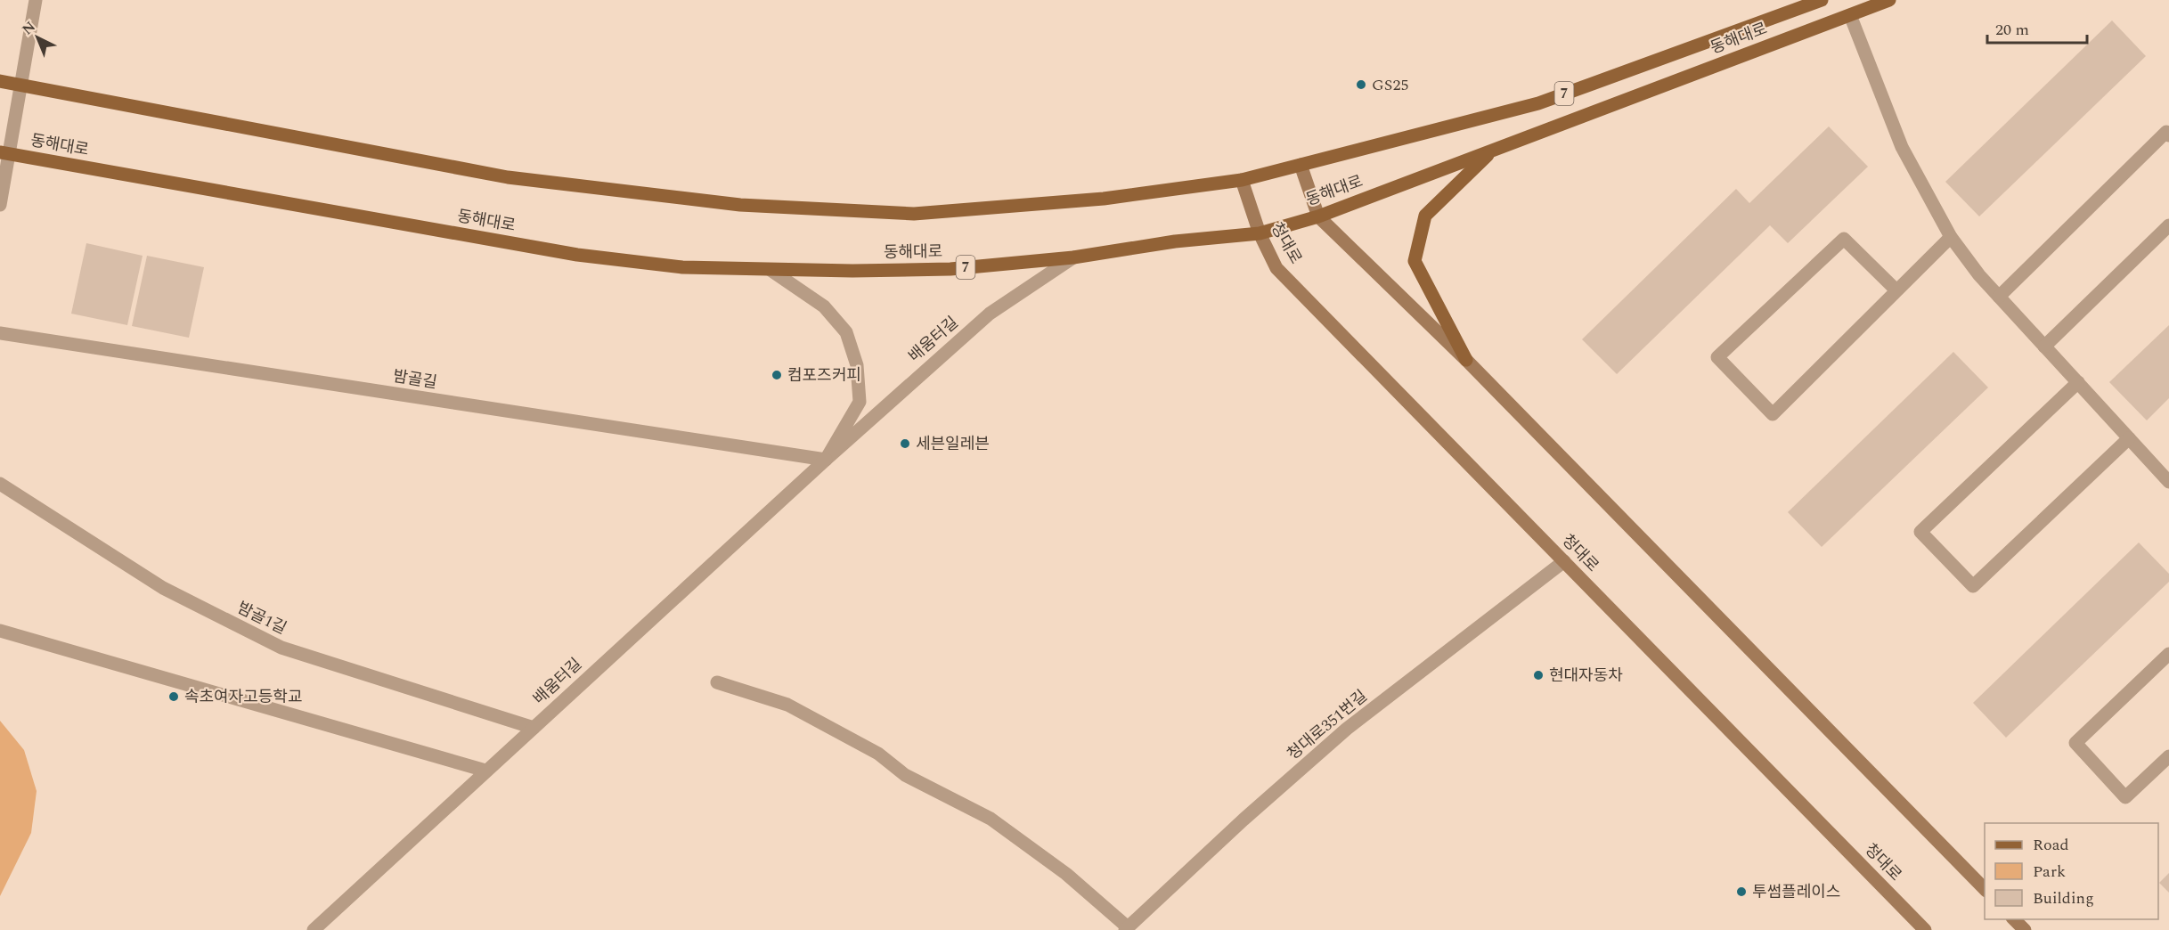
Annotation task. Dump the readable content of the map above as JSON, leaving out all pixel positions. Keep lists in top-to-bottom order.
{
  "streets": {
    "main road": ["동해대로", "7"],
    "street": [
      "청대로",
      "배움터길",
      "밤골길",
      "밤골1길",
      "청대로351번길"
    ]
  },
  "crossings": [
    ["동해대로", "청대로"],
    ["동해대로", "배움터길"],
    ["청대로", "청대로351번길"],
    ["배움터길", "밤골길"],
    ["배움터길", "밤골1길"]
  ],
  "places": [
    "GS25",
    "컴포즈커피",
    "세븐일레븐",
    "현대자동차",
    "속초여자고등학교",
    "투썸플레이스"
  ],
  "legend": ["Road", "Park", "Building"],
  "scale_bar": "20 m",
  "north": "top left"
}
